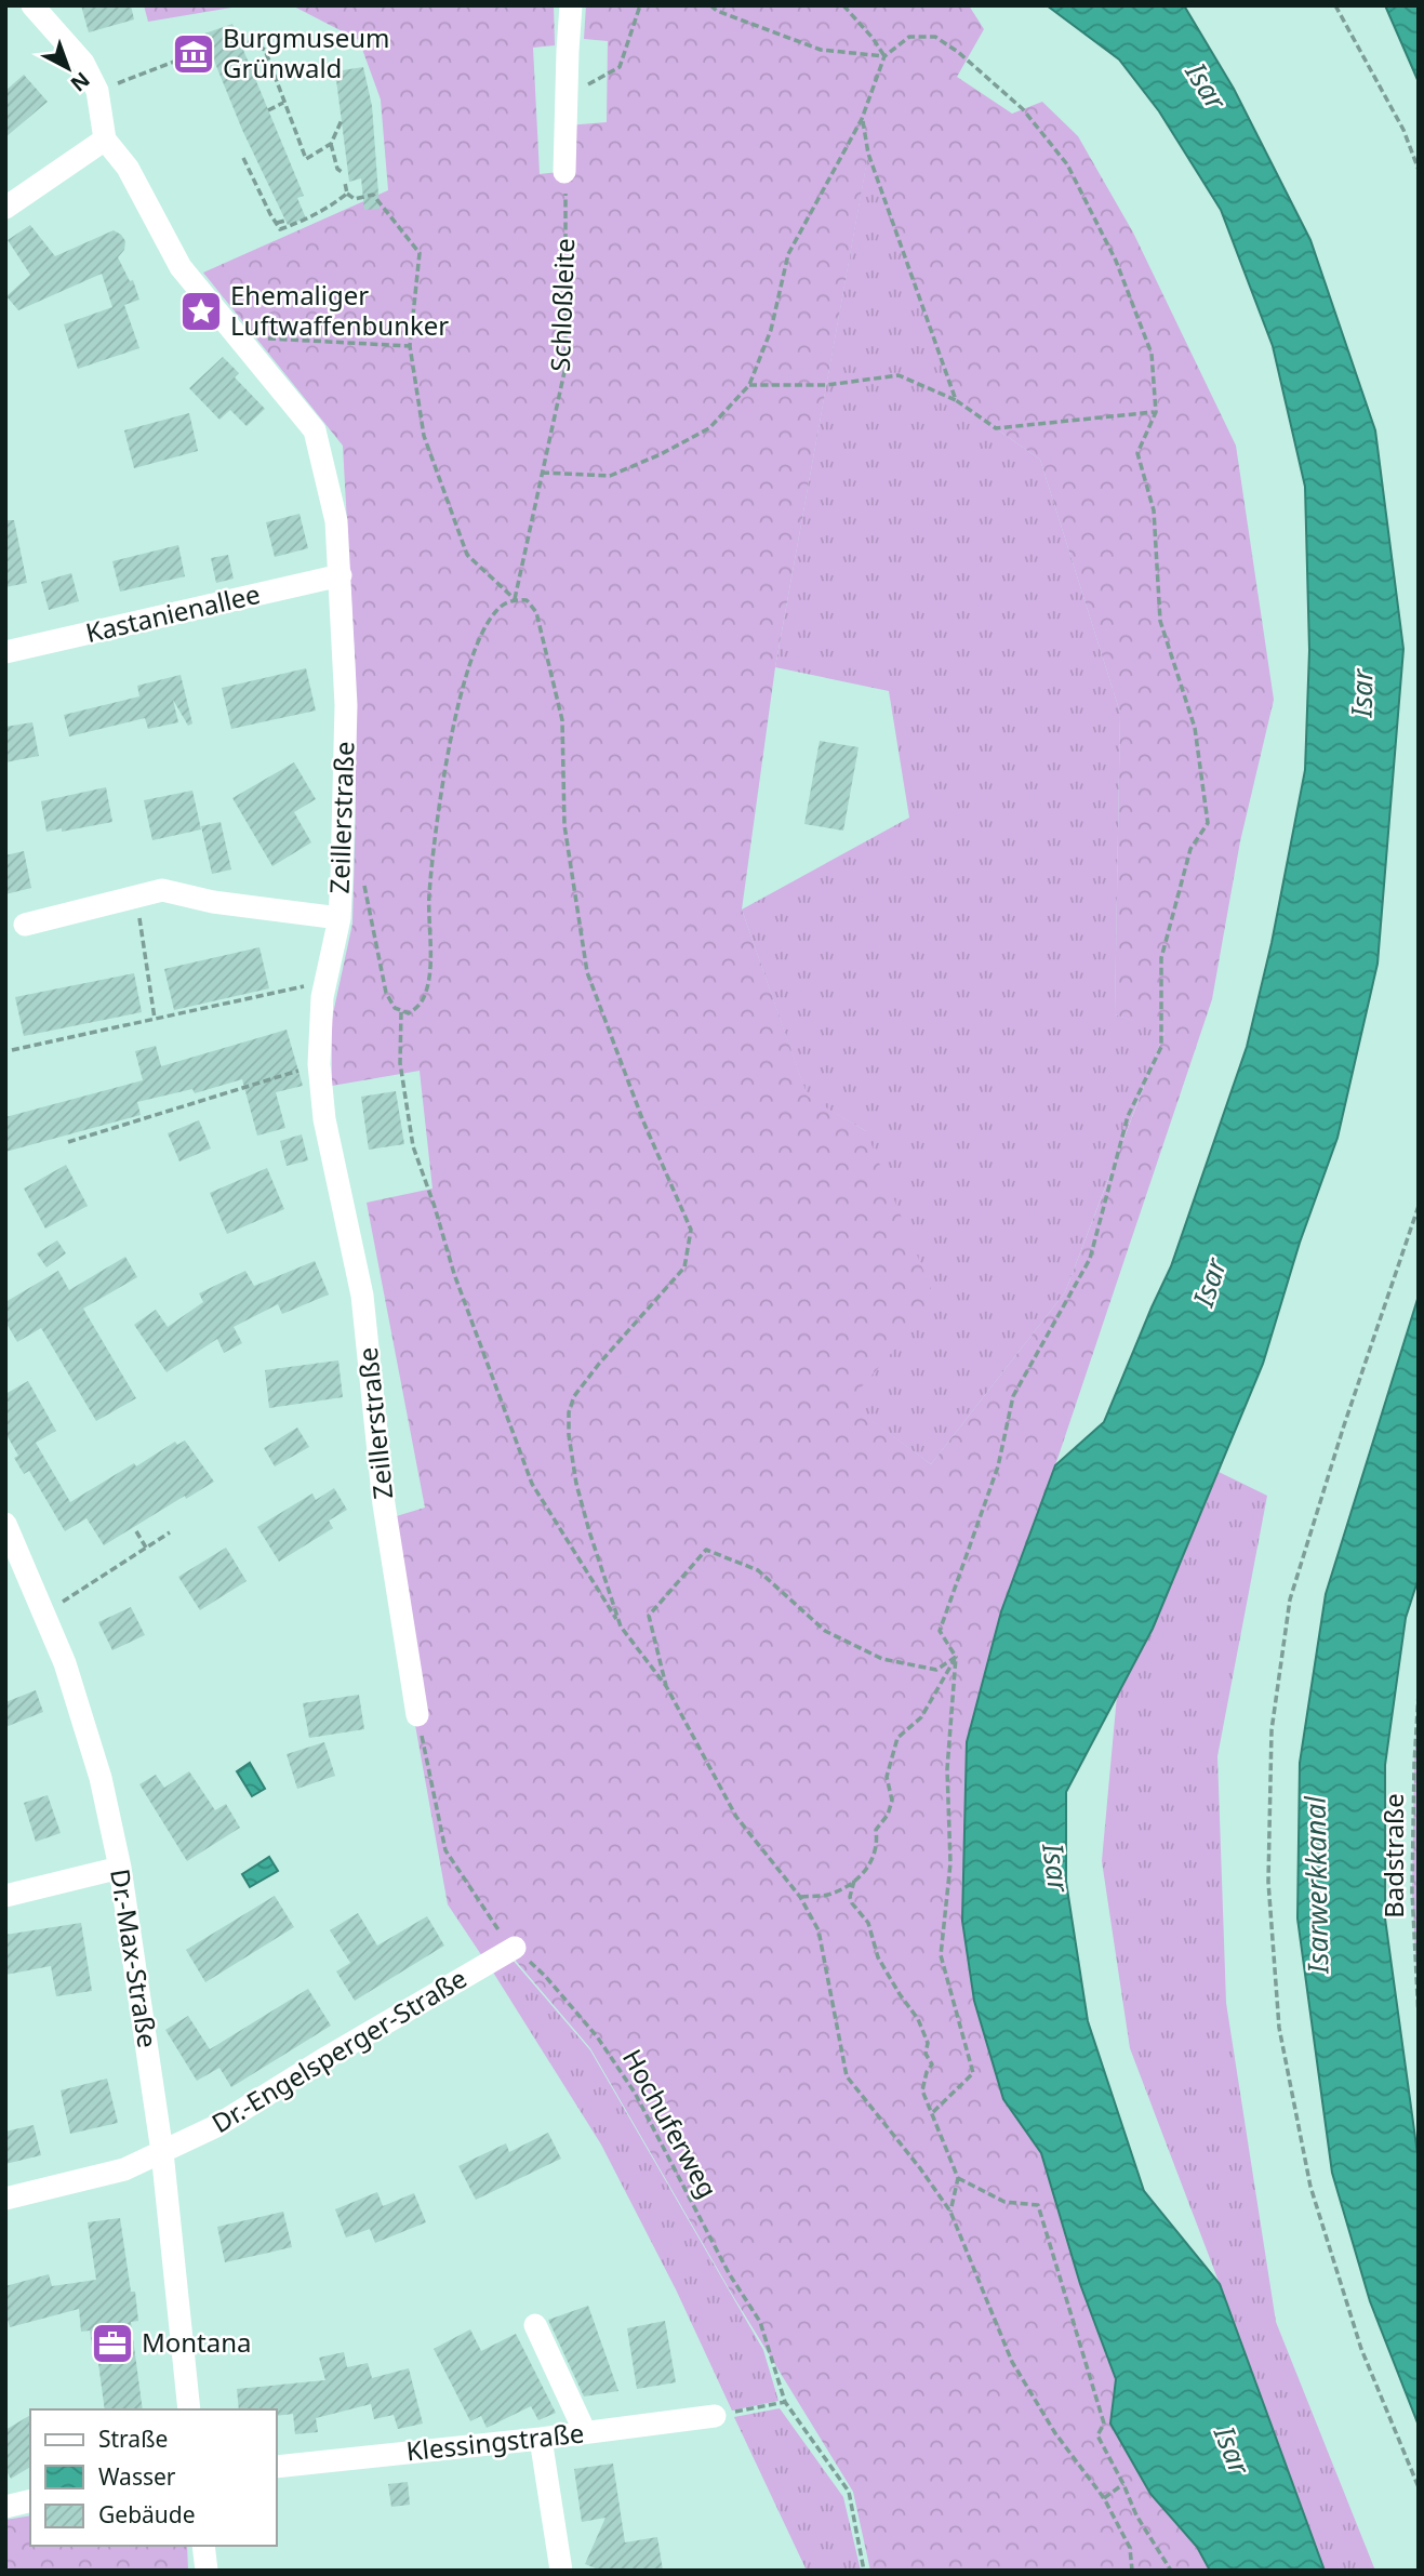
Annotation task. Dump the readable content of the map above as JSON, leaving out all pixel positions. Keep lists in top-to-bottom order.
{
  "streets": {
    "street": [
      "Kastanienallee",
      "Zeillerstraße",
      "Dr.-Max-Straße",
      "Dr.-Engelsperger-Straße",
      "Klessingstraße"
    ],
    "path": ["Schloßleite", "Badstraße", "Hochuferweg"]
  },
  "crossings": [
    ["Kastanienallee", "Zeillerstraße"],
    ["Zeillerstraße", "Hochuferweg"],
    ["Dr.-Max-Straße", "Dr.-Engelsperger-Straße"],
    ["Dr.-Engelsperger-Straße", "Hochuferweg"]
  ],
  "water": ["Isar", "Isarwerkkanal"],
  "places": {
    "museum": ["Burgmuseum Grünwald"],
    "place": ["Ehemaliger Luftwaffenbunker"],
    "office": ["Montana"]
  },
  "legend": ["Straße", "Wasser", "Gebäude"],
  "north": "bottom right"
}
